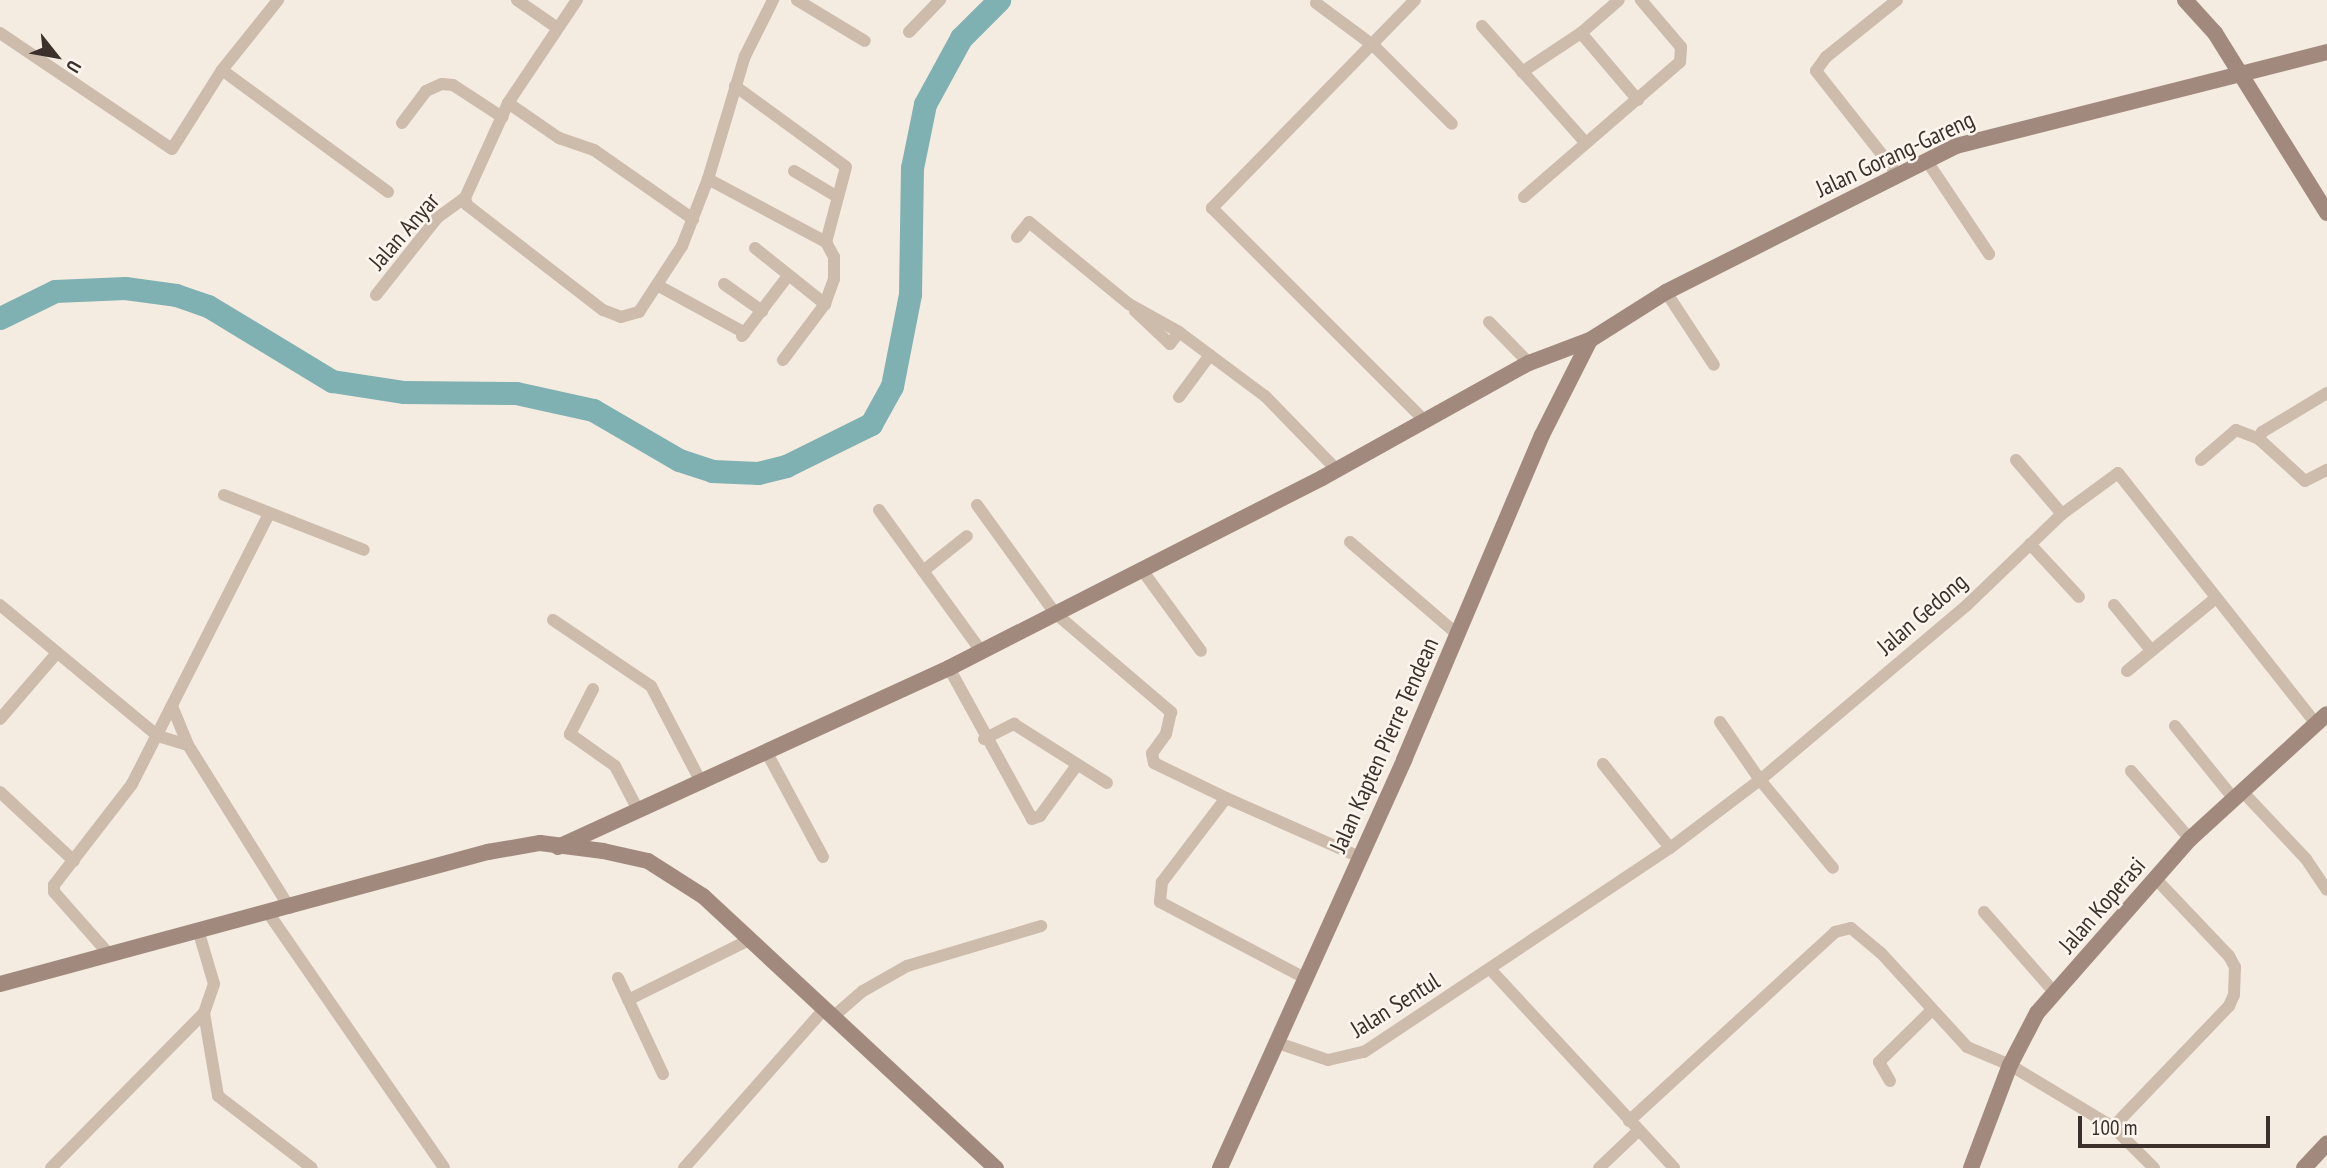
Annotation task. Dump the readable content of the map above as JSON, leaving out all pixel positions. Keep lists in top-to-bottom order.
{
  "streets": {
    "street": [
      "Jalan Gorang-Gareng",
      "Jalan Anyar",
      "Jalan Gedong",
      "Jalan Kapten Pierre Tendean",
      "Jalan Koperasi",
      "Jalan Sentul"
    ]
  },
  "crossings": [
    ["Jalan Gorang-Gareng", "Jalan Kapten Pierre Tendean"],
    ["Jalan Gedong", "Jalan Koperasi"],
    ["Jalan Gedong", "Jalan Sentul"],
    ["Jalan Kapten Pierre Tendean", "Jalan Sentul"]
  ],
  "scale_bar": "100 m",
  "north": "bottom right"
}
